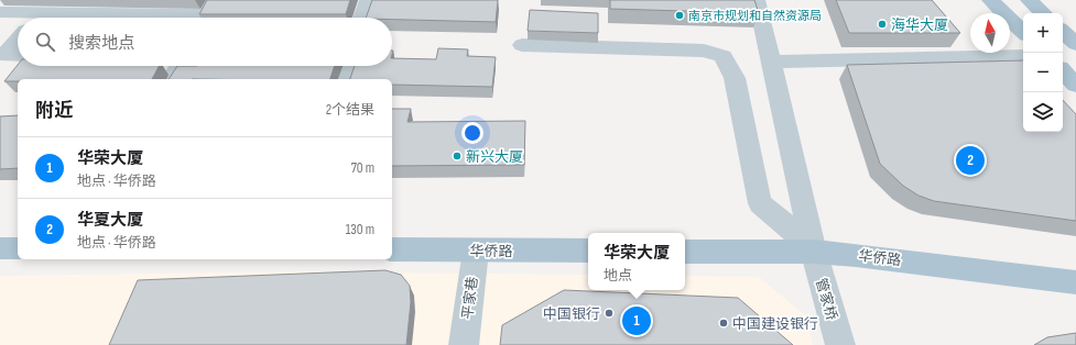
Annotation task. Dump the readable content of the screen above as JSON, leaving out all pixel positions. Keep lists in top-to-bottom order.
{
  "streets": {
    "main road": ["华侨路"],
    "street": ["平家巷", "管家桥"]
  },
  "crossings": [
    ["华侨路", "平家巷"],
    ["华侨路", "管家桥"]
  ],
  "places": [
    "南京市规划和自然资源局",
    "海华大厦",
    "新兴大厦",
    "中国银行",
    "中国建设银行"
  ],
  "north": "top",
  "page": {
    "map_buttons": ["+", "−"],
    "search": "搜索地点",
    "heading": ["附近", "2个结果"],
    "list": [
      {
        "mark": "1",
        "name": "华荣大厦",
        "note": "地点 · 华侨路",
        "value": "70 m"
      },
      {
        "mark": "2",
        "name": "华夏大厦",
        "note": "地点 · 华侨路",
        "value": "130 m"
      }
    ],
    "pins": ["2", "1"],
    "popup": ["华荣大厦", "地点"]
  }
}
